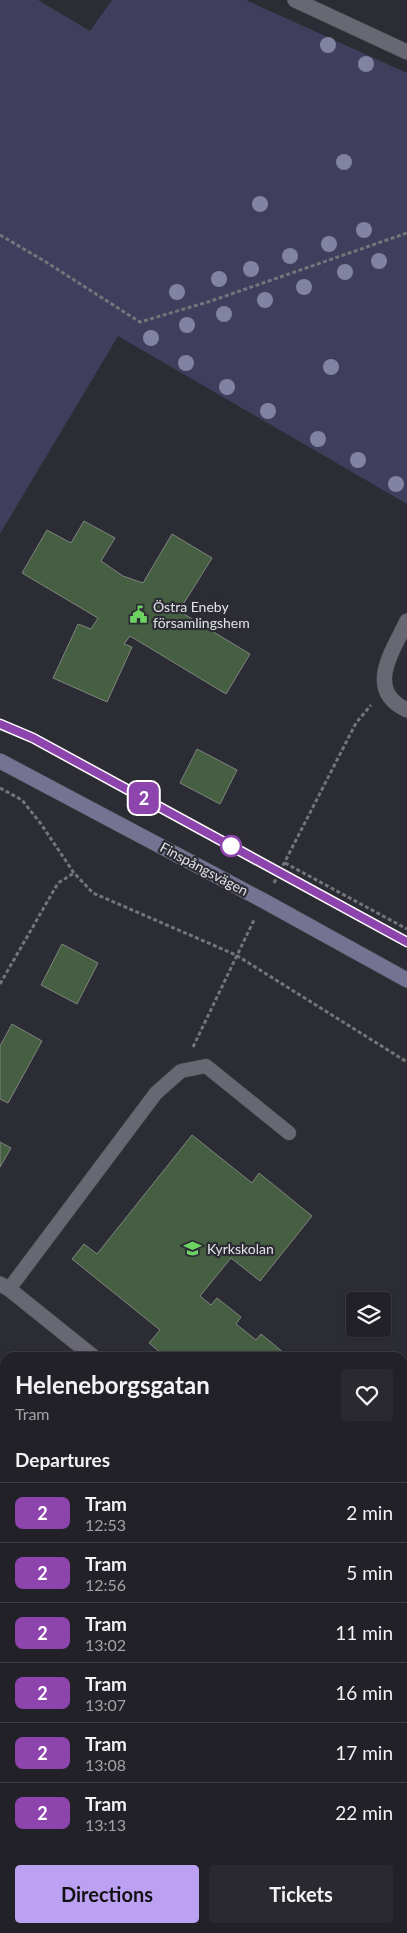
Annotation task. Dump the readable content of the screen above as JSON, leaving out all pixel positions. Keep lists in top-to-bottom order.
{
  "streets": {
    "main road": ["Finspångsvägen"]
  },
  "places": {
    "public building": ["Östra Eneby församlingshem"],
    "school or university": ["Kyrkskolan"]
  },
  "lines": ["tram line 2"],
  "page": {
    "on_map": "2",
    "heading": [
      ["Heleneborgsgatan", "Tram"],
      "Departures"
    ],
    "list": [
      {
        "mark": "2",
        "name": "Tram",
        "note": "12:53",
        "value": "2 min"
      },
      {
        "mark": "2",
        "name": "Tram",
        "note": "12:56",
        "value": "5 min"
      },
      {
        "mark": "2",
        "name": "Tram",
        "note": "13:02",
        "value": "11 min"
      },
      {
        "mark": "2",
        "name": "Tram",
        "note": "13:07",
        "value": "16 min"
      },
      {
        "mark": "2",
        "name": "Tram",
        "note": "13:08",
        "value": "17 min"
      },
      {
        "mark": "2",
        "name": "Tram",
        "note": "13:13",
        "value": "22 min"
      }
    ],
    "buttons": ["Directions", "Tickets"]
  }
}
